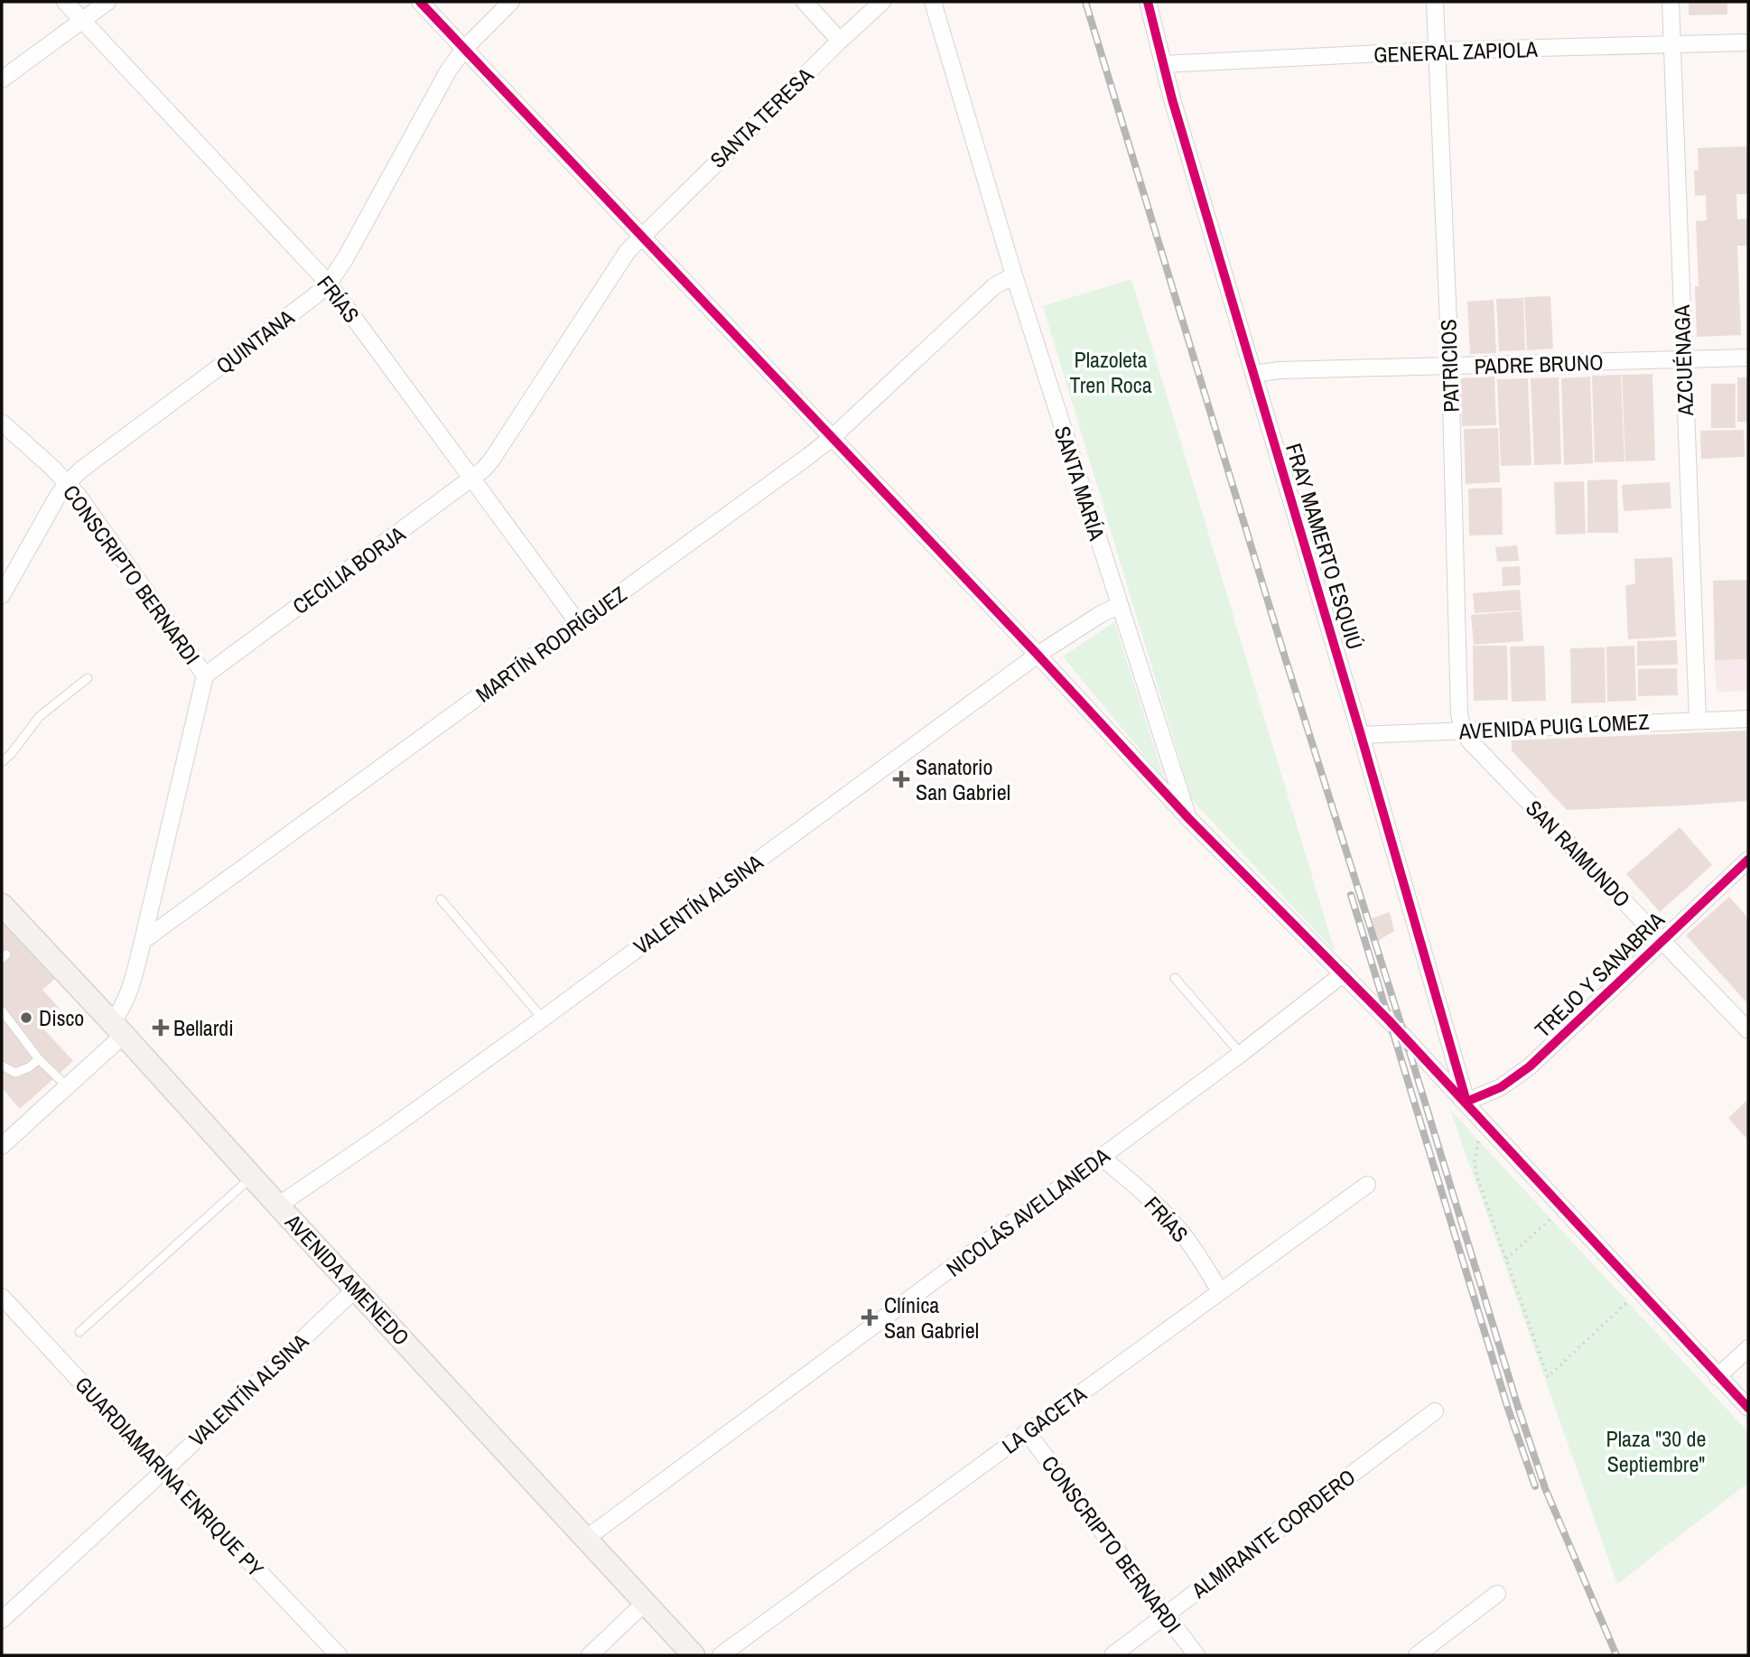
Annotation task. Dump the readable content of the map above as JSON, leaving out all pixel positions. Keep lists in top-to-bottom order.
{
  "streets": {
    "street": [
      "GENERAL ZAPIOLA",
      "SANTA TERESA",
      "FRÍAS",
      "QUINTANA",
      "AZCUÉNAGA",
      "PADRE BRUNO",
      "PATRICIOS",
      "SANTA MARÍA",
      "FRAY MAMERTO ESQUIÚ",
      "CECILIA BORJA",
      "CONSCRIPTO BERNARDI",
      "MARTÍN RODRÍGUEZ",
      "AVENIDA PUIG LOMEZ",
      "SAN RAIMUNDO",
      "VALENTÍN ALSINA",
      "TREJO Y SANABRIA",
      "NICOLÁS AVELLANEDA",
      "AVENIDA AMENEDO",
      "LA GACETA",
      "GUARDIAMARINA ENRIQUE PY",
      "ALMIRANTE CORDERO"
    ]
  },
  "crossings": [
    ["GENERAL ZAPIOLA", "AZCUÉNAGA"],
    ["GENERAL ZAPIOLA", "PATRICIOS"],
    ["GENERAL ZAPIOLA", "FRAY MAMERTO ESQUIÚ"],
    ["SANTA TERESA", "CECILIA BORJA"],
    ["FRÍAS", "QUINTANA"],
    ["FRÍAS", "CECILIA BORJA"],
    ["FRÍAS", "MARTÍN RODRÍGUEZ"],
    ["FRÍAS", "NICOLÁS AVELLANEDA"],
    ["FRÍAS", "LA GACETA"],
    ["QUINTANA", "CONSCRIPTO BERNARDI"],
    ["AZCUÉNAGA", "PADRE BRUNO"],
    ["AZCUÉNAGA", "AVENIDA PUIG LOMEZ"],
    ["PADRE BRUNO", "PATRICIOS"],
    ["PADRE BRUNO", "FRAY MAMERTO ESQUIÚ"],
    ["PATRICIOS", "AVENIDA PUIG LOMEZ"],
    ["PATRICIOS", "SAN RAIMUNDO"],
    ["SANTA MARÍA", "MARTÍN RODRÍGUEZ"],
    ["SANTA MARÍA", "VALENTÍN ALSINA"],
    ["FRAY MAMERTO ESQUIÚ", "AVENIDA PUIG LOMEZ"],
    ["FRAY MAMERTO ESQUIÚ", "TREJO Y SANABRIA"],
    ["CECILIA BORJA", "CONSCRIPTO BERNARDI"],
    ["CONSCRIPTO BERNARDI", "LA GACETA"],
    ["CONSCRIPTO BERNARDI", "ALMIRANTE CORDERO"],
    ["AVENIDA PUIG LOMEZ", "SAN RAIMUNDO"],
    ["SAN RAIMUNDO", "TREJO Y SANABRIA"],
    ["VALENTÍN ALSINA", "AVENIDA AMENEDO"],
    ["VALENTÍN ALSINA", "GUARDIAMARINA ENRIQUE PY"],
    ["NICOLÁS AVELLANEDA", "AVENIDA AMENEDO"]
  ],
  "parks": ["Plazoleta Tren Roca", "Plaza \"30 de Septiembre\""],
  "places": {
    "health": ["Sanatorio San Gabriel", "Bellardi", "Clínica San Gabriel"],
    "other": ["Disco"]
  }
}
